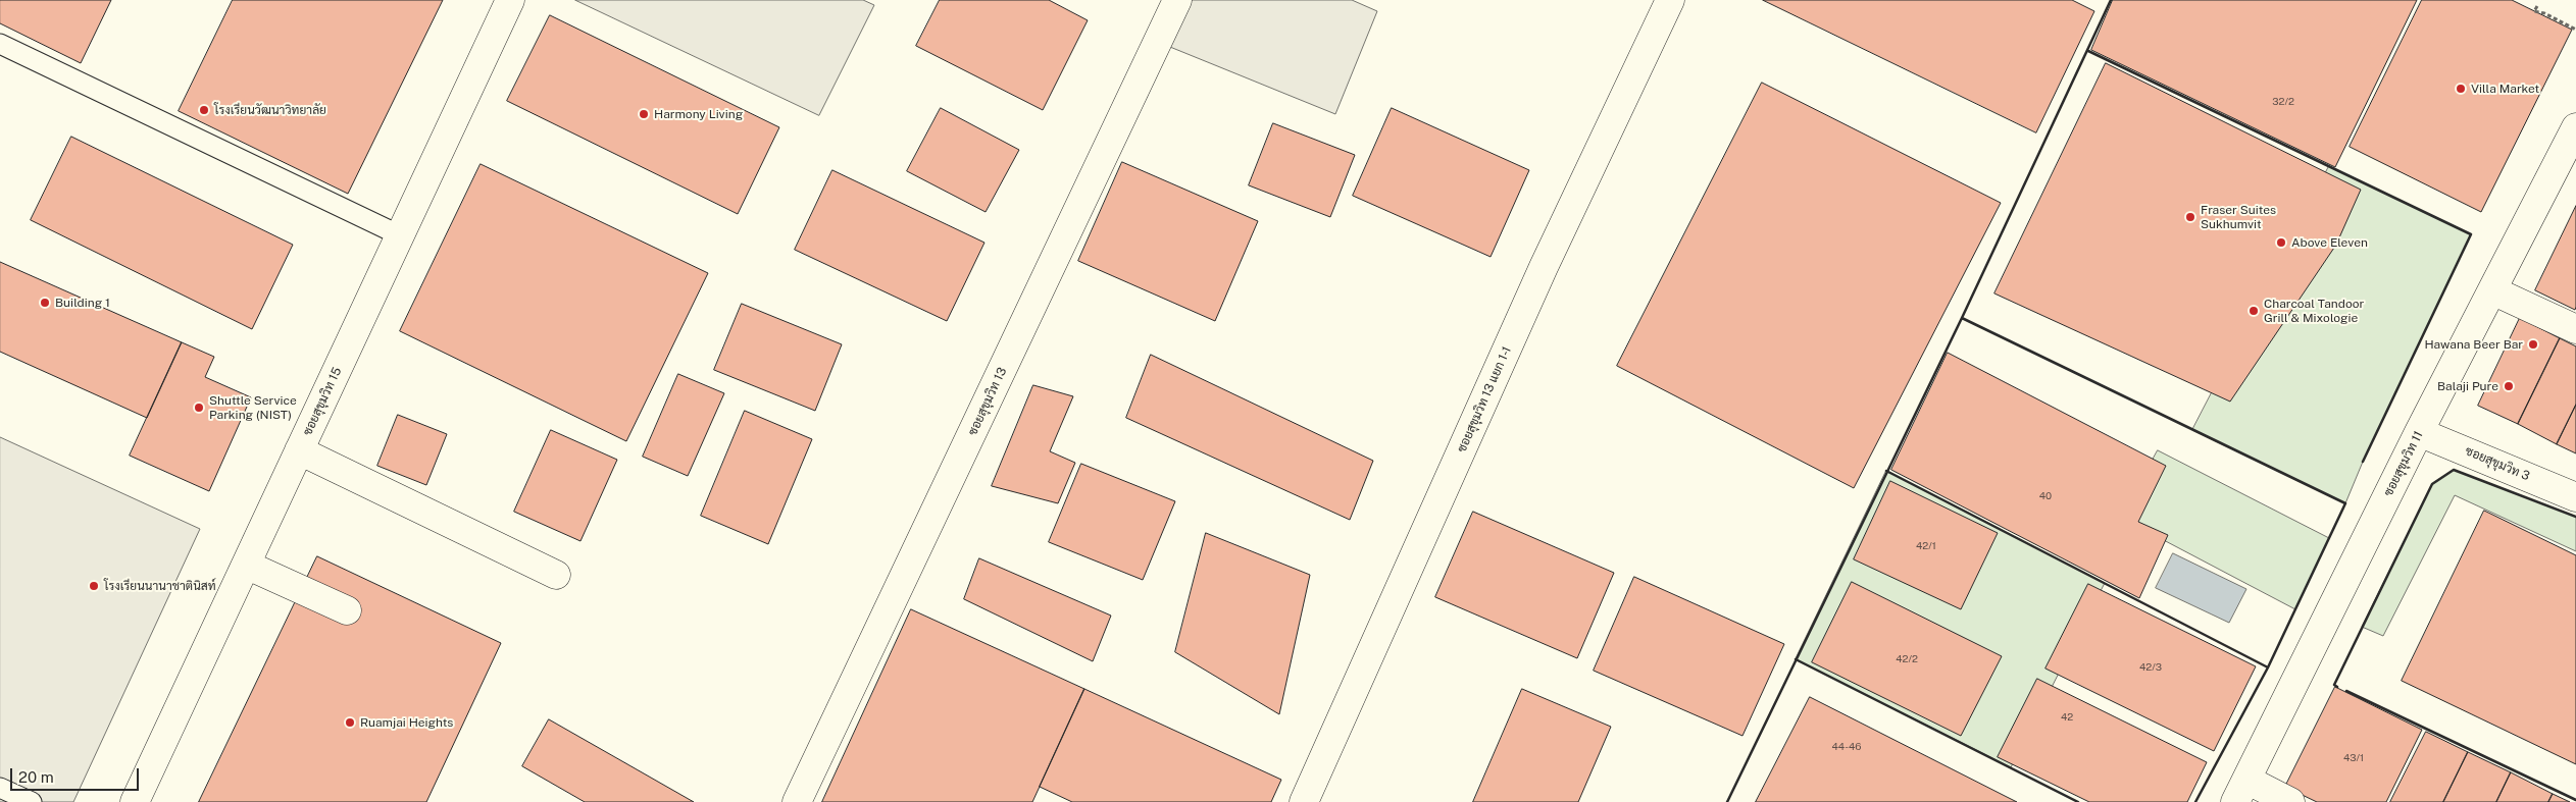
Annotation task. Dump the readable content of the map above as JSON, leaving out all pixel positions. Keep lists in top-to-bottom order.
{
  "streets": {
    "street": [
      "ซอยสุขุมวิท 13 แยก 1-1",
      "ซอยสุขุมวิท 15",
      "ซอยสุขุมวิท 13",
      "ซอยสุขุมวิท 11",
      "ซอยสุขุมวิท 3"
    ]
  },
  "crossings": [
    ["ซอยสุขุมวิท 11", "ซอยสุขุมวิท 3"]
  ],
  "places": [
    "Villa Market",
    "โรงเรียนวัฒนาวิทยาลัย",
    "Harmony Living",
    "Fraser Suites Sukhumvit",
    "Above Eleven",
    "Building 1",
    "Charcoal Tandoor Grill & Mixologie",
    "Hawana Beer Bar",
    "Balaji Pure",
    "Shuttle Service Parking (NIST)",
    "โรงเรียนนานาชาตินิสท์",
    "Ruamjai Heights"
  ],
  "house_numbers": [
    "32/2",
    "40",
    "42/1",
    "42/2",
    "42/3",
    "42",
    "44-46",
    "43/1"
  ],
  "scale_bar": "20 m"
}
